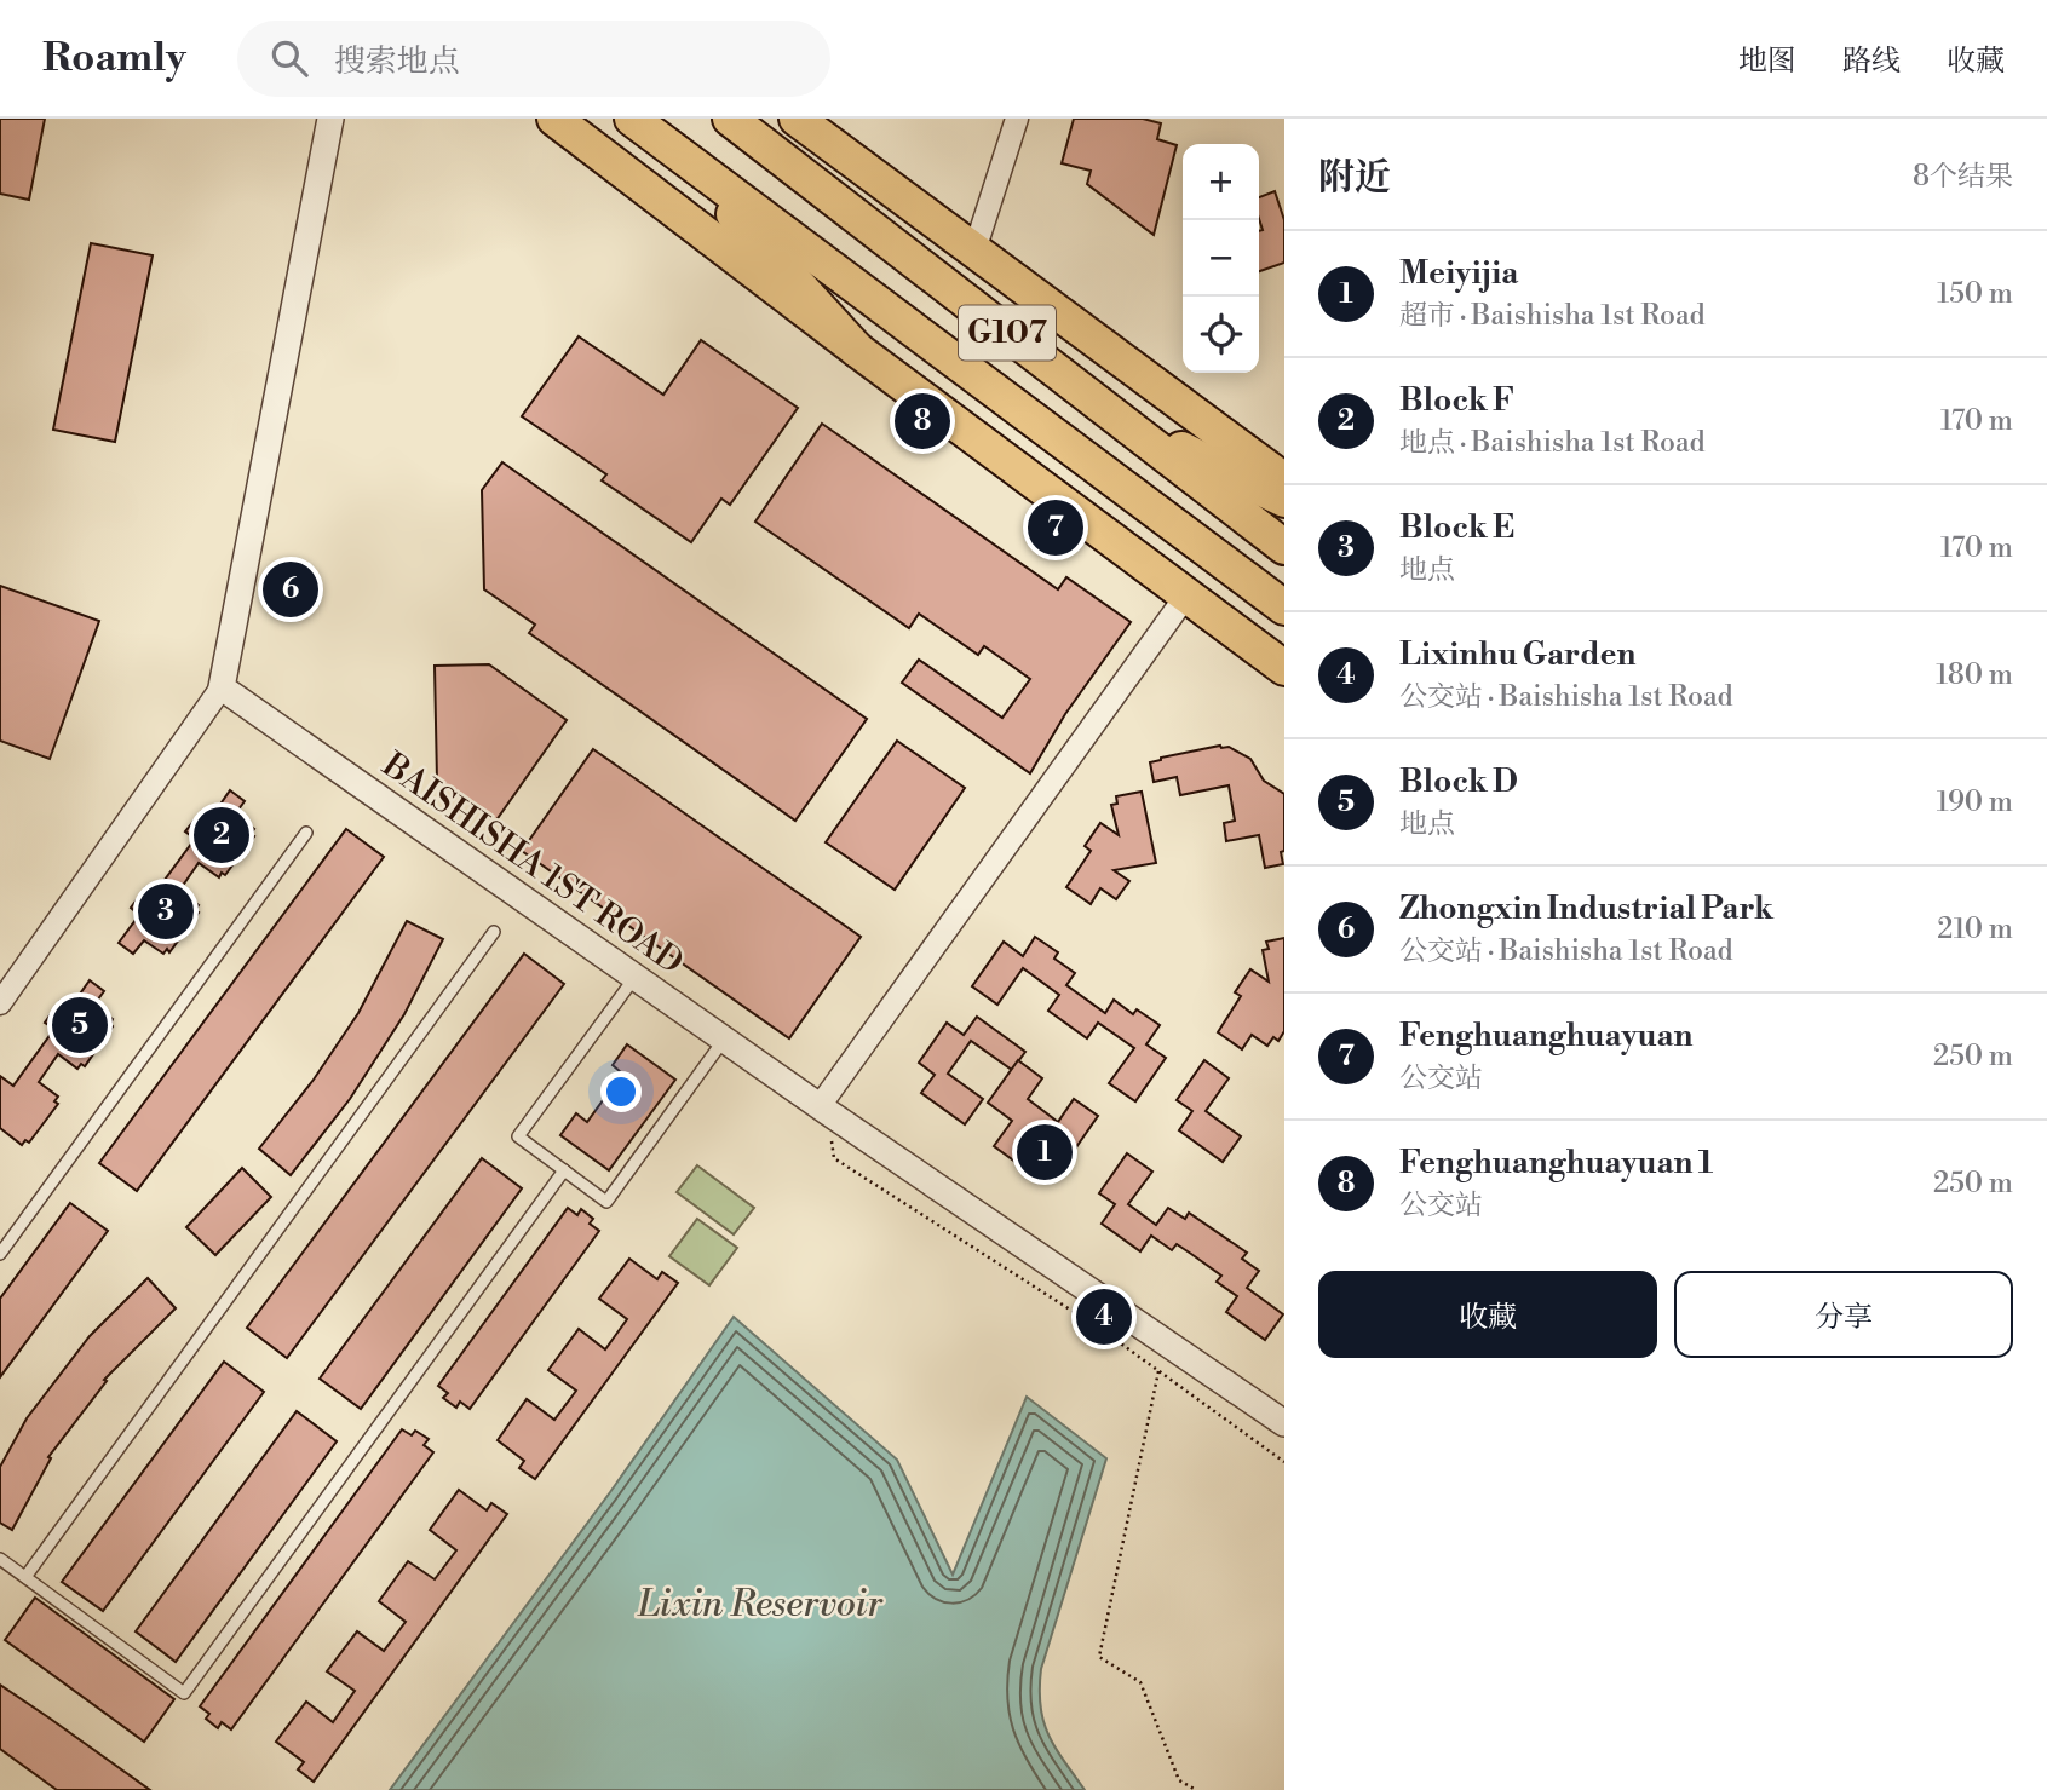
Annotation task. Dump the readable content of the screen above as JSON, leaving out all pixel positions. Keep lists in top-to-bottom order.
{
  "streets": {
    "main road": ["G107"],
    "street": ["BAISHISHA 1ST ROAD"]
  },
  "water": ["Lixin Reservoir"],
  "page": {
    "header": "Roamly",
    "search": "搜索地点",
    "nav": ["地图", "路线", "收藏"],
    "heading": ["附近", "8个结果"],
    "map_buttons": ["+", "−"],
    "list": [
      {
        "mark": "1",
        "name": "Meiyijia",
        "note": "超市 · Baishisha 1st Road",
        "value": "150 m"
      },
      {
        "mark": "2",
        "name": "Block F",
        "note": "地点 · Baishisha 1st Road",
        "value": "170 m"
      },
      {
        "mark": "3",
        "name": "Block E",
        "note": "地点",
        "value": "170 m"
      },
      {
        "mark": "4",
        "name": "Lixinhu Garden",
        "note": "公交站 · Baishisha 1st Road",
        "value": "180 m"
      },
      {
        "mark": "5",
        "name": "Block D",
        "note": "地点",
        "value": "190 m"
      },
      {
        "mark": "6",
        "name": "Zhongxin Industrial Park",
        "note": "公交站 · Baishisha 1st Road",
        "value": "210 m"
      },
      {
        "mark": "7",
        "name": "Fenghuanghuayuan",
        "note": "公交站",
        "value": "250 m"
      },
      {
        "mark": "8",
        "name": "Fenghuanghuayuan 1",
        "note": "公交站",
        "value": "250 m"
      }
    ],
    "pins": [
      "8",
      "7",
      "6",
      "2",
      "3",
      "5",
      "1",
      "4"
    ],
    "buttons": ["收藏", "分享"]
  }
}
